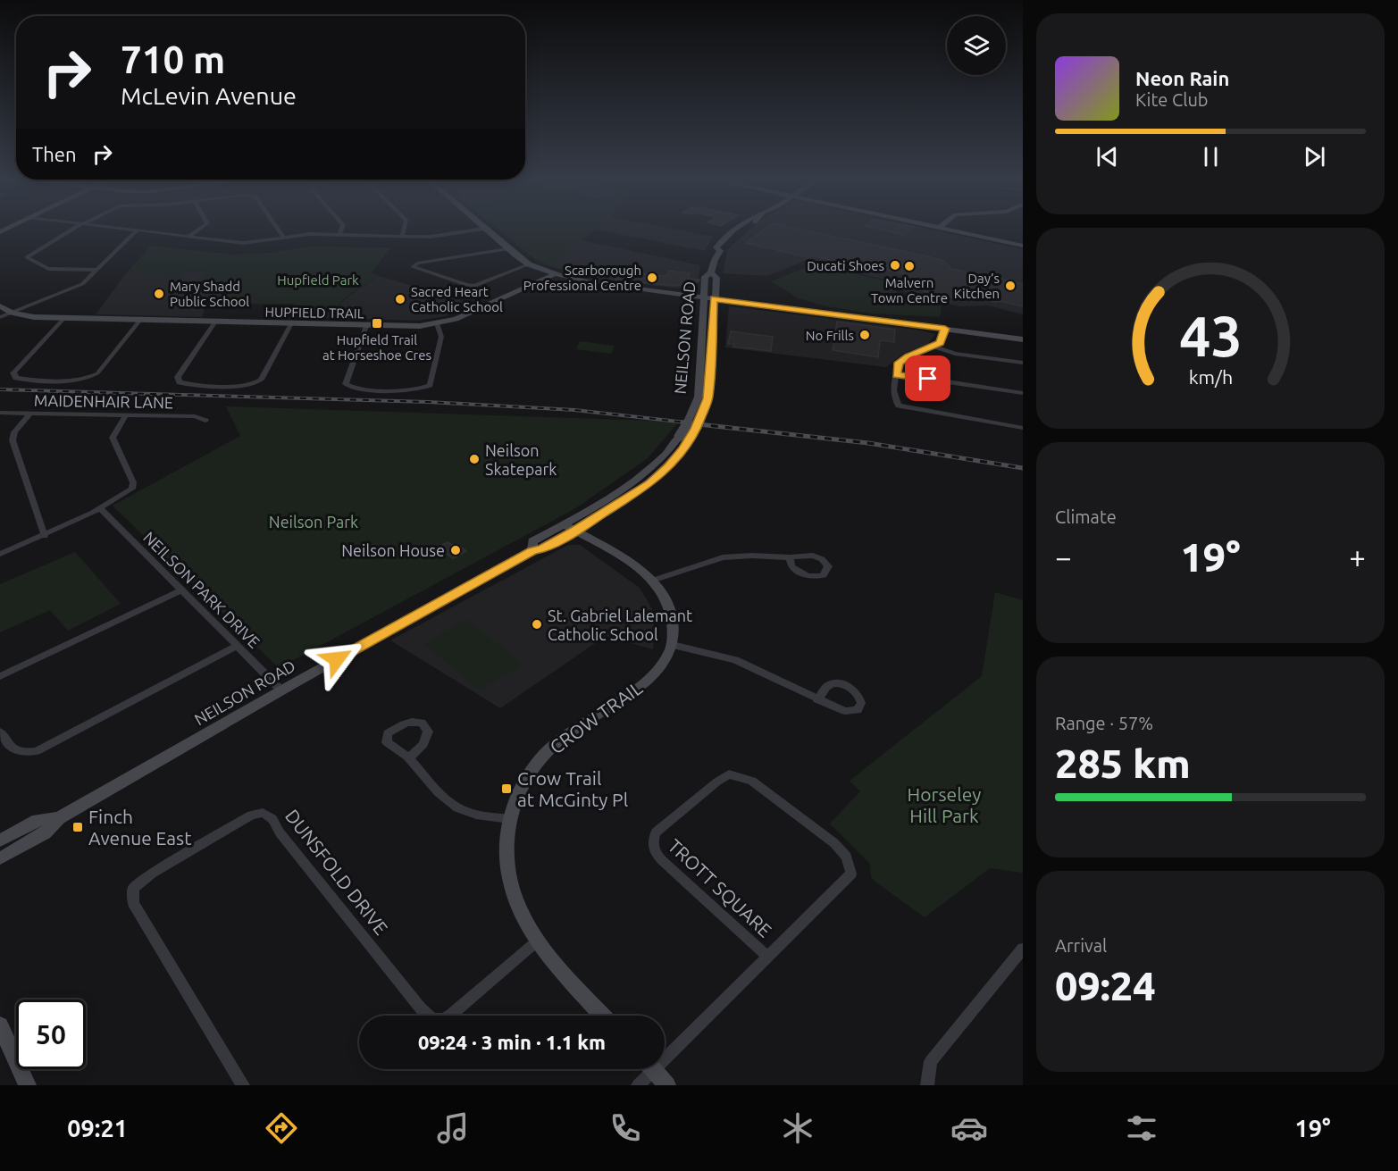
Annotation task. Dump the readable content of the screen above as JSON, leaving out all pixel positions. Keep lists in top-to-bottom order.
{
  "streets": {
    "street": [
      "HUPFIELD TRAIL",
      "NEILSON ROAD",
      "MAIDENHAIR LANE",
      "NEILSON PARK DRIVE",
      "CROW TRAIL",
      "DUNSFOLD DRIVE",
      "TROTT SQUARE"
    ]
  },
  "crossings": [
    ["NEILSON ROAD", "NEILSON PARK DRIVE"],
    ["CROW TRAIL", "DUNSFOLD DRIVE"]
  ],
  "parks": ["Hupfield Park", "Neilson Park", "Horseley Hill Park"],
  "places": {
    "other": [
      "Ducati Shoes",
      "Malvern Town Centre",
      "Scarborough Professional Centre",
      "Day’s Kitchen",
      "Mary Shadd Public School",
      "Sacred Heart Catholic School",
      "No Frills",
      "Neilson Skatepark",
      "Neilson House",
      "St. Gabriel Lalemant Catholic School"
    ],
    "transit": ["Hupfield Trail at Horseshoe Cres", "Crow Trail at McGinty Pl", "Finch Avenue East"]
  },
  "page": {
    "turn": ["710 m", "McLevin Avenue"],
    "song": ["Neon Rain", "Kite Club"],
    "then": "Then",
    "tile": [
      "Climate",
      ["Range · 57%", "285 km"],
      ["Arrival", "09:24"]
    ],
    "heat": ["−", "19°", "+"],
    "limit": "50",
    "trip": "09:24 · 3 min · 1.1 km",
    "tabs": ["09:21", "19°"],
    "gauge": ["43", "km/h"]
  }
}
